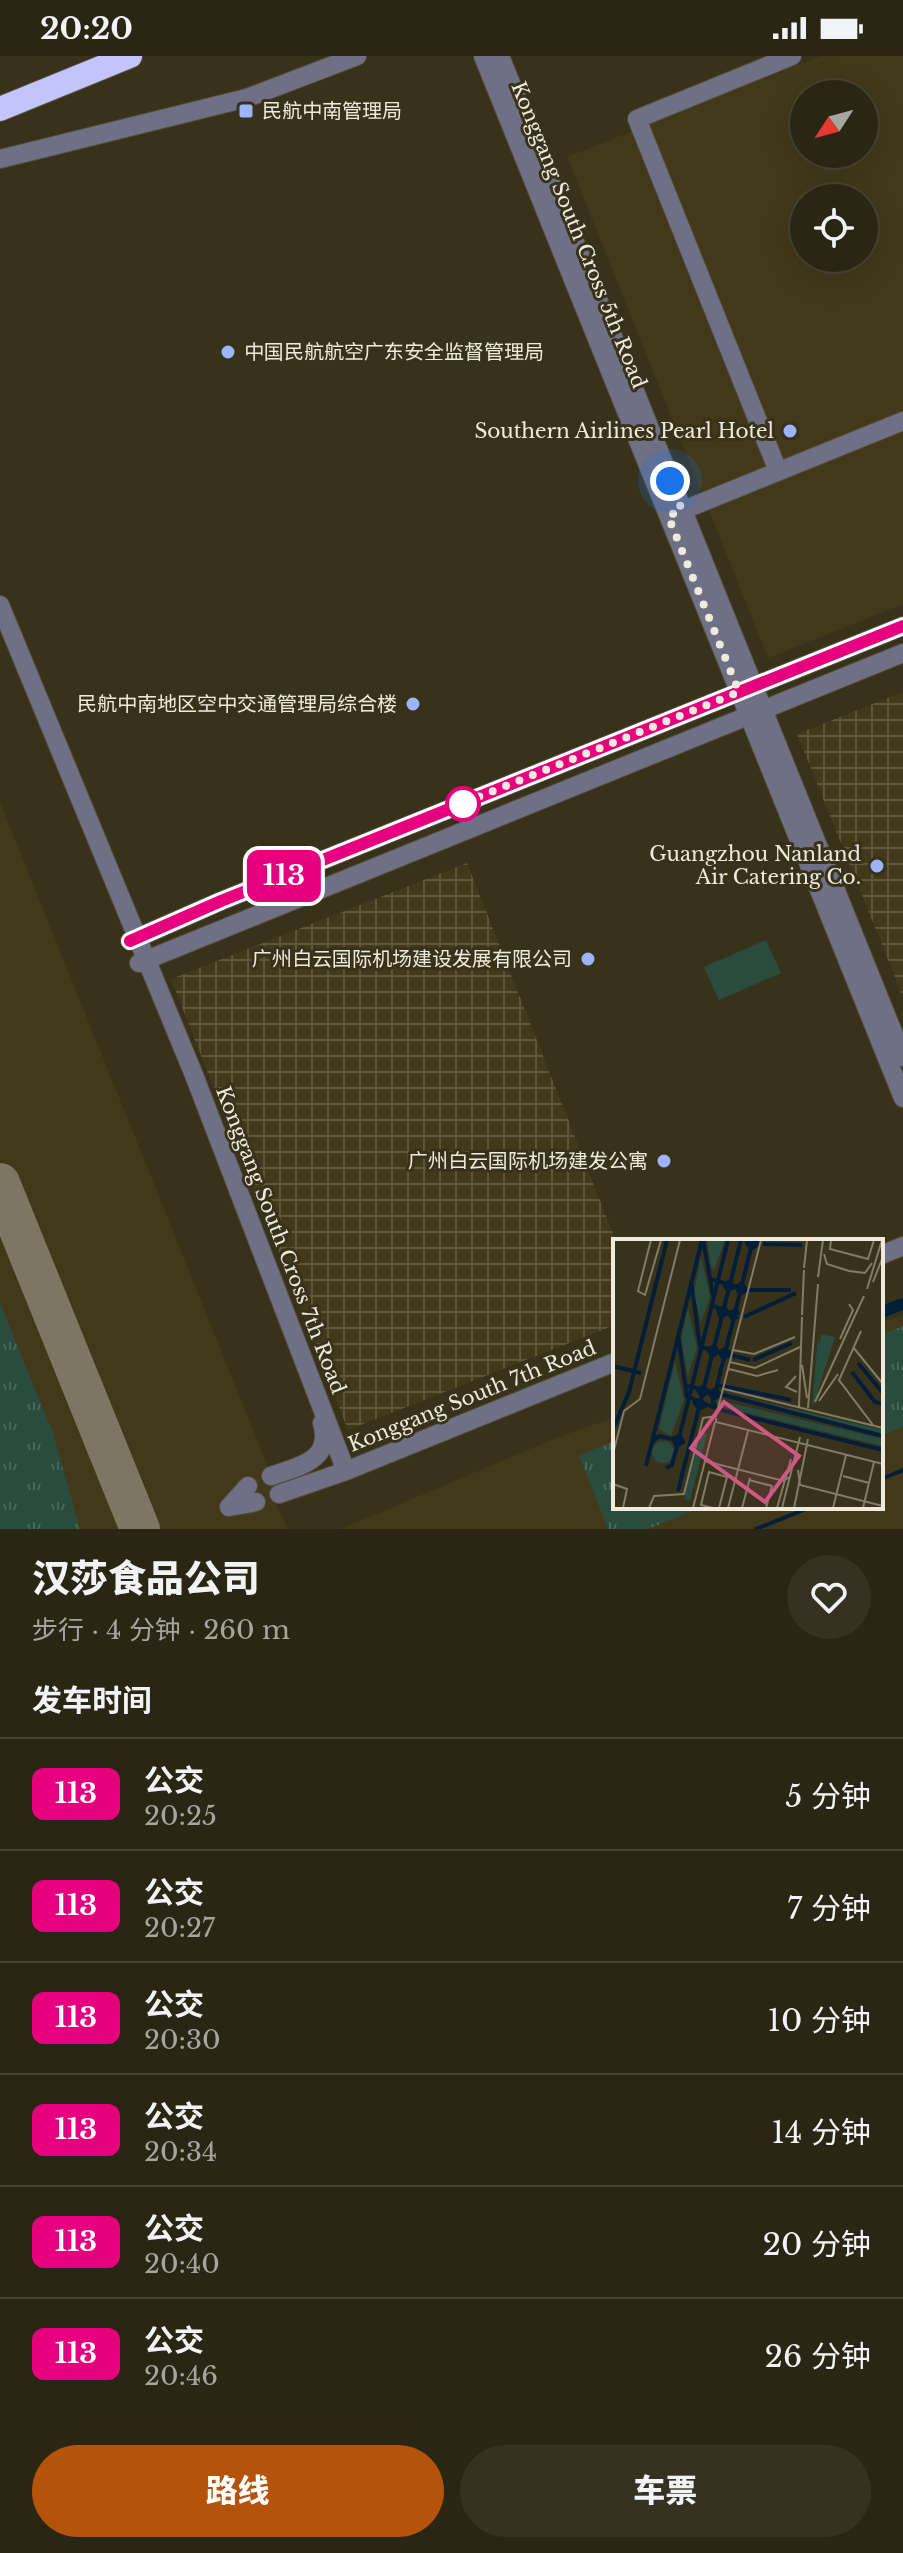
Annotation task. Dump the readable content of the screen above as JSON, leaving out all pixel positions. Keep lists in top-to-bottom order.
{
  "streets": {
    "street": ["Konggang South Cross 5th Road", "Konggang South Cross 7th Road", "Konggang South 7th Road"]
  },
  "crossings": [
    ["Konggang South Cross 7th Road", "Konggang South 7th Road"]
  ],
  "places": {
    "transit": ["民航中南管理局"],
    "other": [
      "中国民航航空广东安全监督管理局",
      "Southern Airlines Pearl Hotel",
      "民航中南地区空中交通管理局综合楼",
      "Guangzhou Nanland Air Catering Co.",
      "广州白云国际机场建设发展有限公司",
      "广州白云国际机场建发公寓"
    ]
  },
  "lines": ["bus line 113"],
  "north": "bottom left",
  "page": {
    "status": "20:20",
    "on_map": "113",
    "heading": [
      ["汉莎食品公司", "步行 · 4 分钟 · 260 m"],
      "发车时间"
    ],
    "list": [
      {
        "mark": "113",
        "name": "公交",
        "note": "20:25",
        "value": "5 分钟"
      },
      {
        "mark": "113",
        "name": "公交",
        "note": "20:27",
        "value": "7 分钟"
      },
      {
        "mark": "113",
        "name": "公交",
        "note": "20:30",
        "value": "10 分钟"
      },
      {
        "mark": "113",
        "name": "公交",
        "note": "20:34",
        "value": "14 分钟"
      },
      {
        "mark": "113",
        "name": "公交",
        "note": "20:40",
        "value": "20 分钟"
      },
      {
        "mark": "113",
        "name": "公交",
        "note": "20:46",
        "value": "26 分钟"
      }
    ],
    "buttons": ["路线", "车票"]
  }
}
